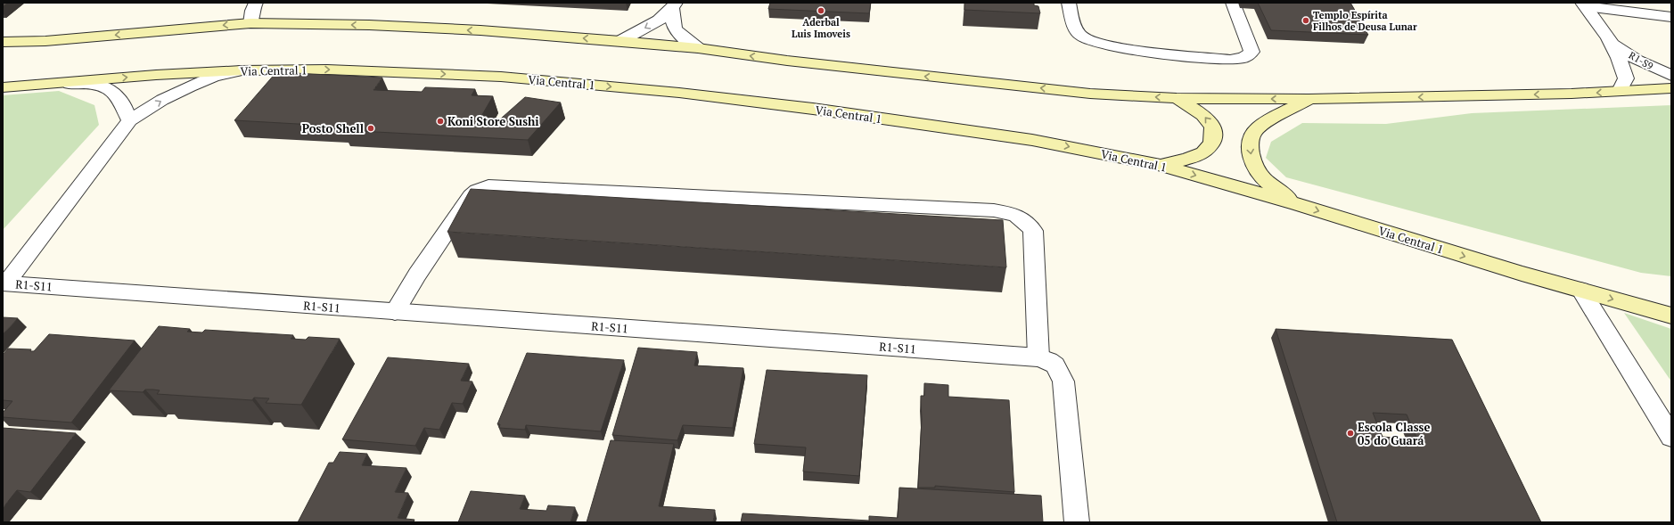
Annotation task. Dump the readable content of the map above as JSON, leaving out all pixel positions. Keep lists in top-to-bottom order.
{
  "streets": {
    "main road": ["Via Central 1"],
    "street": ["R1-S9", "R1-S11"]
  },
  "places": [
    "Aderbal Luis Imoveis",
    "Templo Espírita Filhos de Deusa Lunar",
    "Koni Store Sushi",
    "Posto Shell",
    "Escola Classe 05 do Guará"
  ]
}
